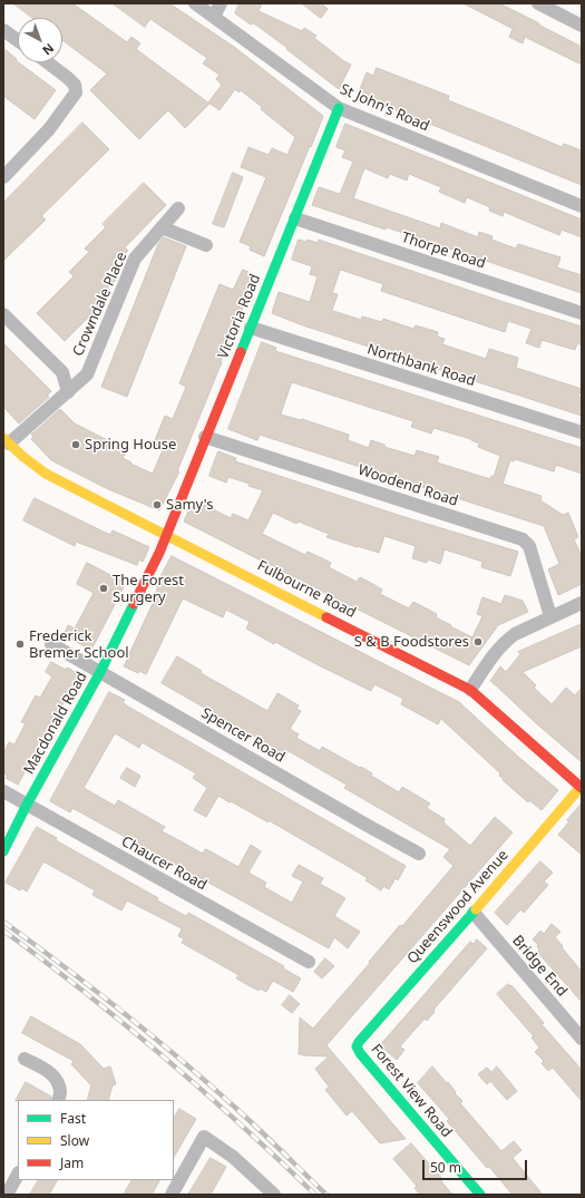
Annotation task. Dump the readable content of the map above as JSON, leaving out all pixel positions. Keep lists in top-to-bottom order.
{
  "streets": {
    "street": [
      "St John's Road",
      "Thorpe Road",
      "Crowndale Place",
      "Victoria Road",
      "Northbank Road",
      "Woodend Road",
      "Fulbourne Road",
      "Macdonald Road",
      "Spencer Road",
      "Chaucer Road",
      "Queenswood Avenue",
      "Bridge End",
      "Forest View Road"
    ]
  },
  "crossings": [
    ["St John's Road", "Victoria Road"],
    ["Thorpe Road", "Victoria Road"],
    ["Crowndale Place", "Fulbourne Road"],
    ["Victoria Road", "Northbank Road"],
    ["Victoria Road", "Woodend Road"],
    ["Victoria Road", "Fulbourne Road"],
    ["Victoria Road", "Macdonald Road"],
    ["Fulbourne Road", "Macdonald Road"],
    ["Fulbourne Road", "Queenswood Avenue"],
    ["Macdonald Road", "Spencer Road"],
    ["Macdonald Road", "Chaucer Road"],
    ["Queenswood Avenue", "Bridge End"],
    ["Queenswood Avenue", "Forest View Road"]
  ],
  "places": [
    "Spring House",
    "Samy's",
    "The Forest Surgery",
    "S & B Foodstores",
    "Frederick Bremer School"
  ],
  "legend": ["Fast", "Slow", "Jam"],
  "scale_bar": "50 m",
  "north": "bottom right"
}
